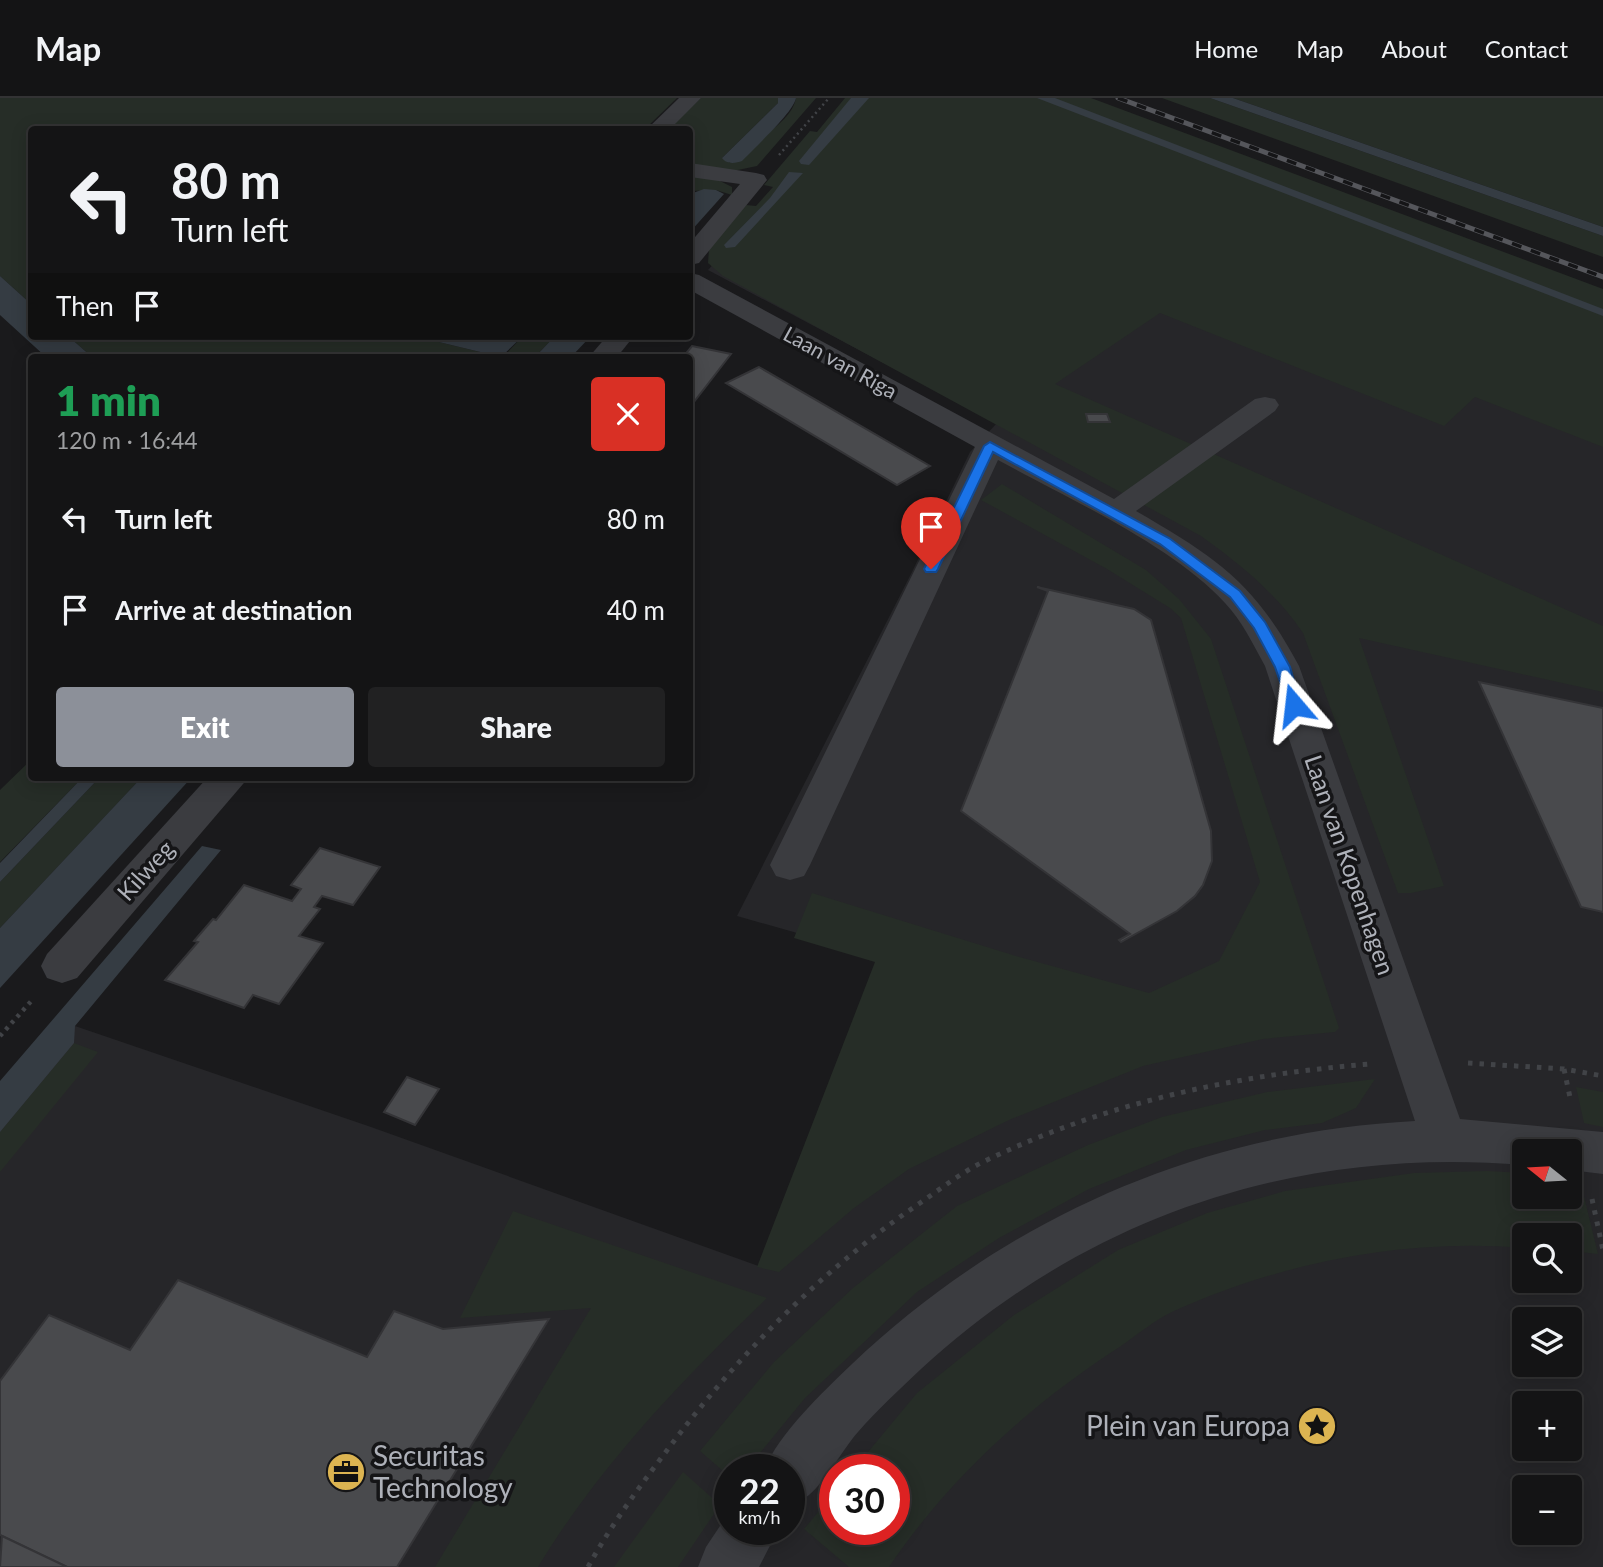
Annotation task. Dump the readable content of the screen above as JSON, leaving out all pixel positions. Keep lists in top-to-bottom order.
{
  "streets": {
    "street": ["Laan van Riga", "Laan van Kopenhagen", "Kilweg"]
  },
  "crossings": [
    ["Laan van Riga", "Laan van Kopenhagen"]
  ],
  "places": {
    "place": ["Plein van Europa"],
    "office": ["Securitas Technology"]
  },
  "north": "left",
  "page": {
    "header": "Map",
    "nav": [
      "Home",
      "Map",
      "About",
      "Contact"
    ],
    "turn": ["80 m", "Turn left"],
    "then": "Then",
    "heading": ["1 min", "120 m · 16:44"],
    "list": [
      {
        "name": "Turn left",
        "value": "80 m"
      },
      {
        "name": "Arrive at destination",
        "value": "40 m"
      }
    ],
    "buttons": ["Exit", "Share"],
    "map_buttons": ["+", "−"],
    "speed": "22 km/h",
    "limit": "30"
  }
}
